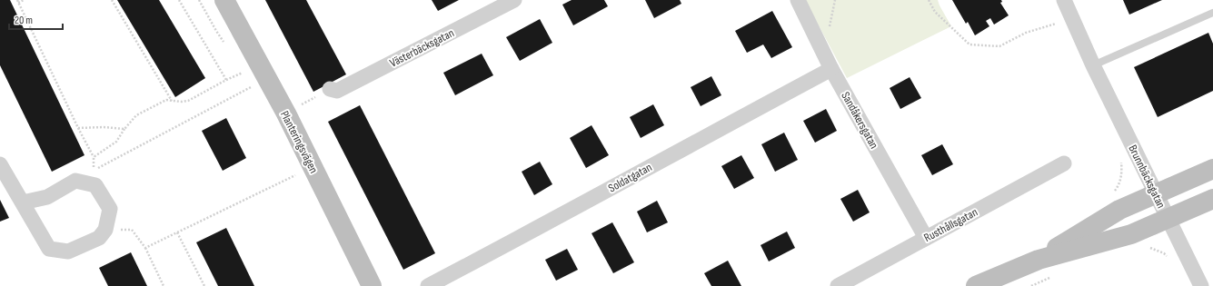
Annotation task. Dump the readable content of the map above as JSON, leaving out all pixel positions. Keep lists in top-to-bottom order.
{
  "streets": {
    "street": [
      "Västerbäcksgatan",
      "Sandåkersgatan",
      "Planteringsvägen",
      "Brunnbäcksgatan",
      "Soldatgatan",
      "Rusthållsgatan"
    ]
  },
  "crossings": [
    ["Sandåkersgatan", "Soldatgatan"],
    ["Sandåkersgatan", "Rusthållsgatan"]
  ],
  "scale_bar": "20 m"
}
